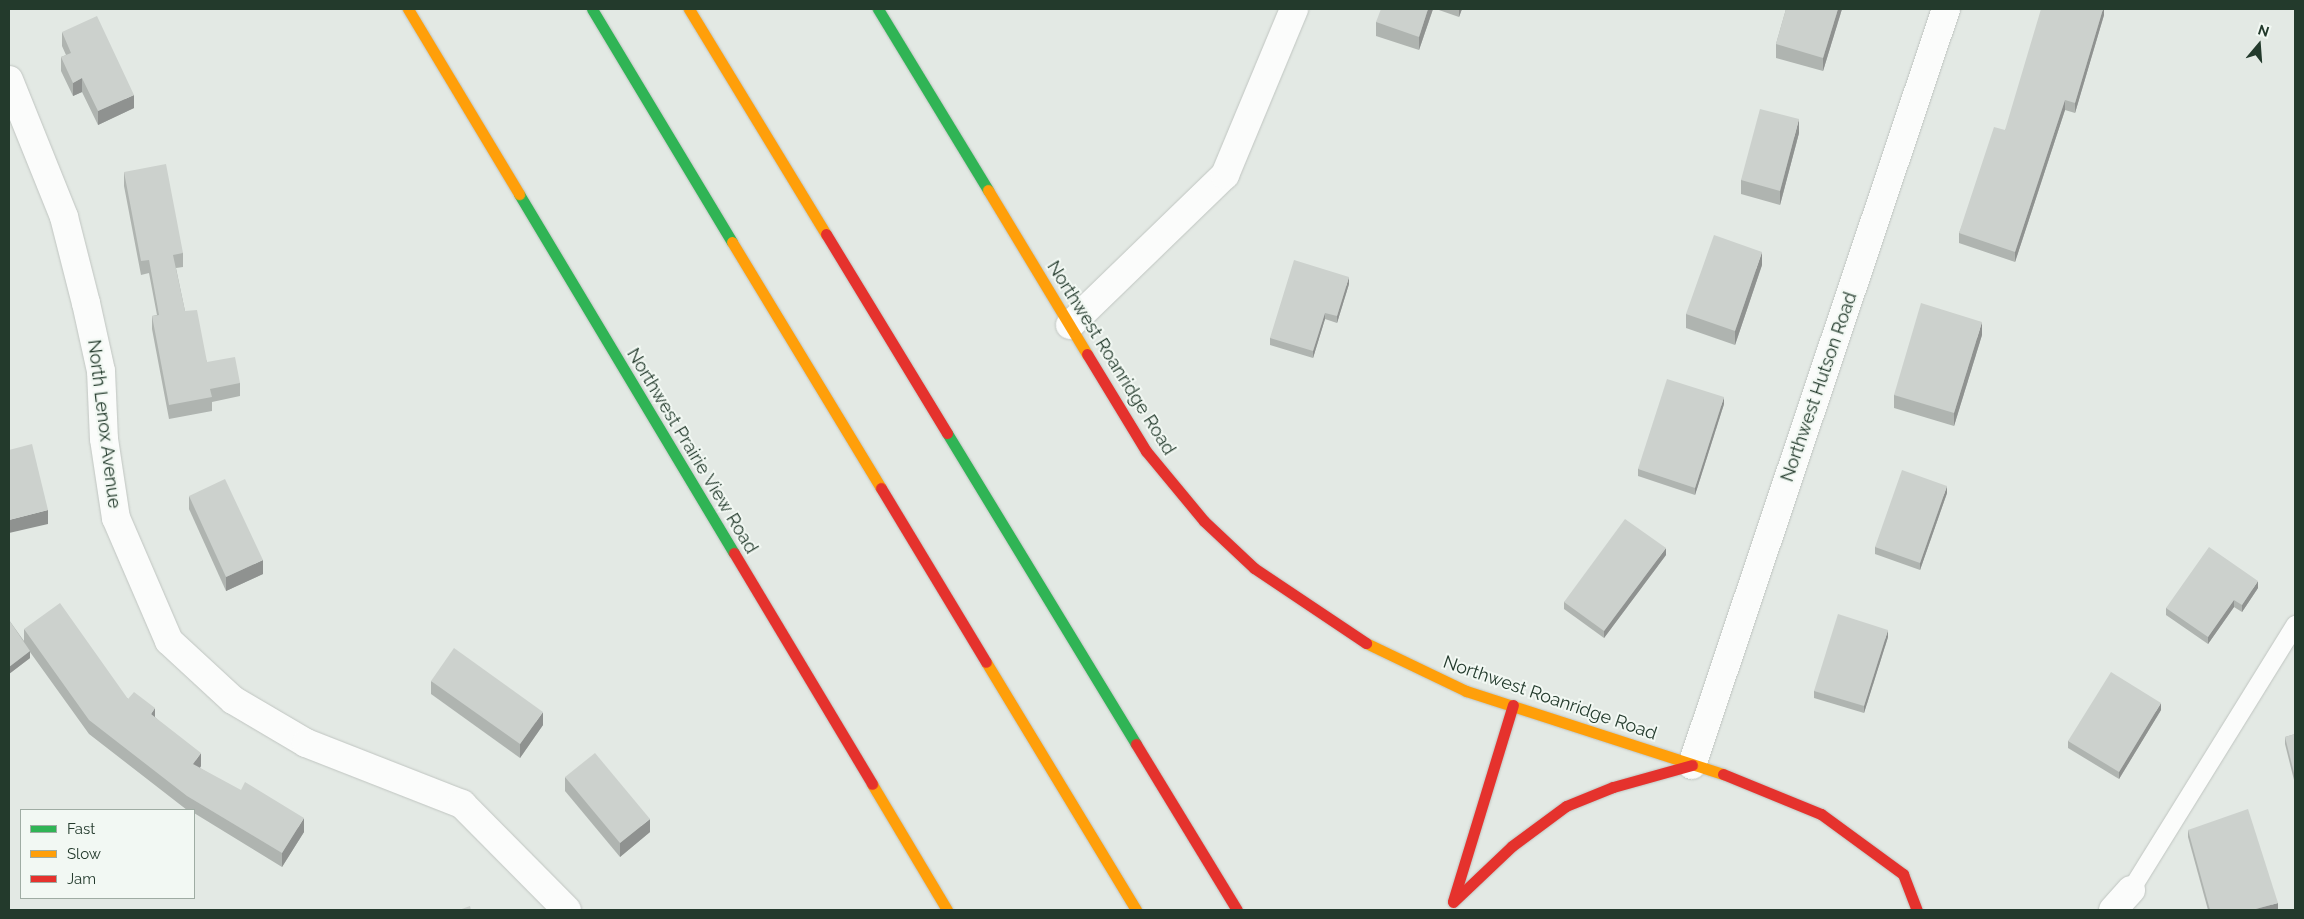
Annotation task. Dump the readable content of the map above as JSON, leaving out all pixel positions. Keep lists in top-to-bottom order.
{
  "streets": {
    "main road": ["Northwest Roanridge Road", "Northwest Prairie View Road"],
    "street": ["Northwest Hutson Road", "North Lenox Avenue"]
  },
  "crossings": [
    ["Northwest Roanridge Road", "Northwest Hutson Road"]
  ],
  "legend": ["Fast", "Slow", "Jam"],
  "north": "top"
}
